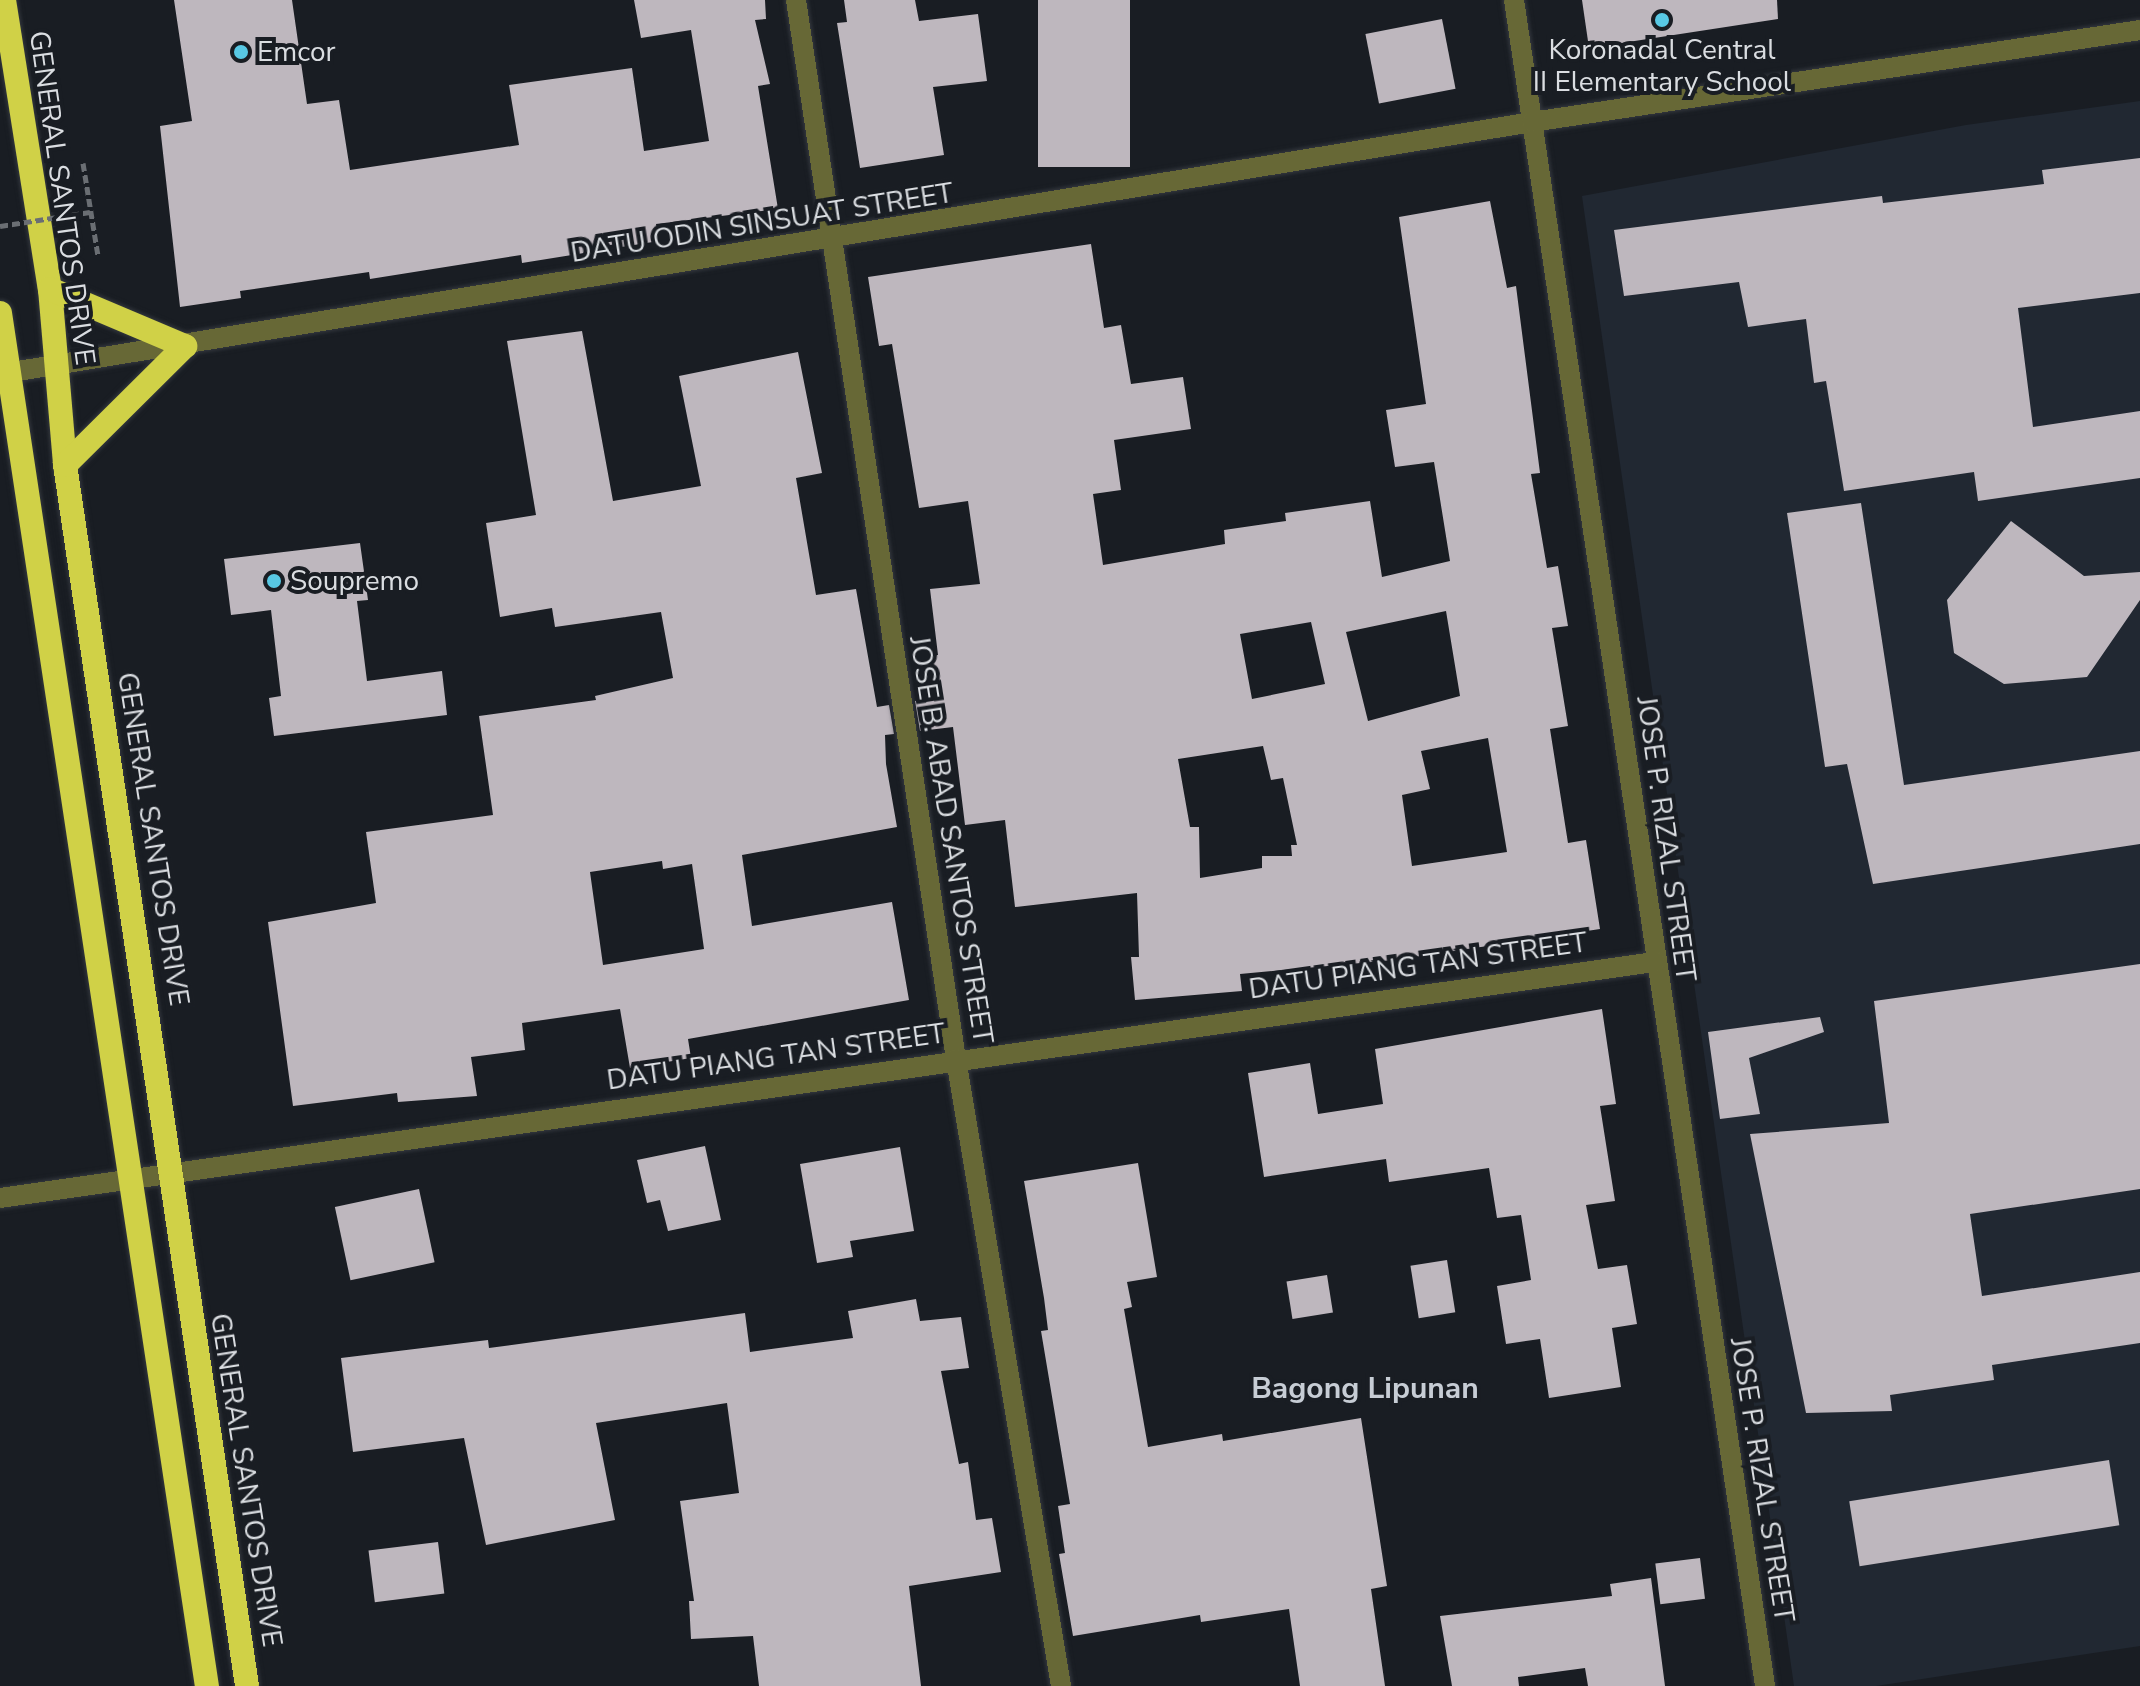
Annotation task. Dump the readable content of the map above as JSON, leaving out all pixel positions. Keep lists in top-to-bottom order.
{
  "streets": {
    "highway": ["GENERAL SANTOS DRIVE"],
    "street": [
      "DATU ODIN SINSUAT STREET",
      "JOSE P. RIZAL STREET",
      "JOSE B. ABAD SANTOS STREET",
      "DATU PIANG TAN STREET"
    ]
  },
  "crossings": [
    ["GENERAL SANTOS DRIVE", "DATU ODIN SINSUAT STREET"],
    ["GENERAL SANTOS DRIVE", "DATU PIANG TAN STREET"],
    ["DATU ODIN SINSUAT STREET", "JOSE P. RIZAL STREET"],
    ["DATU ODIN SINSUAT STREET", "JOSE B. ABAD SANTOS STREET"],
    ["JOSE P. RIZAL STREET", "DATU PIANG TAN STREET"],
    ["JOSE B. ABAD SANTOS STREET", "DATU PIANG TAN STREET"]
  ],
  "districts": ["Bagong Lipunan"],
  "places": ["Koronadal Central II Elementary School", "Emcor", "Soupremo"]
}
